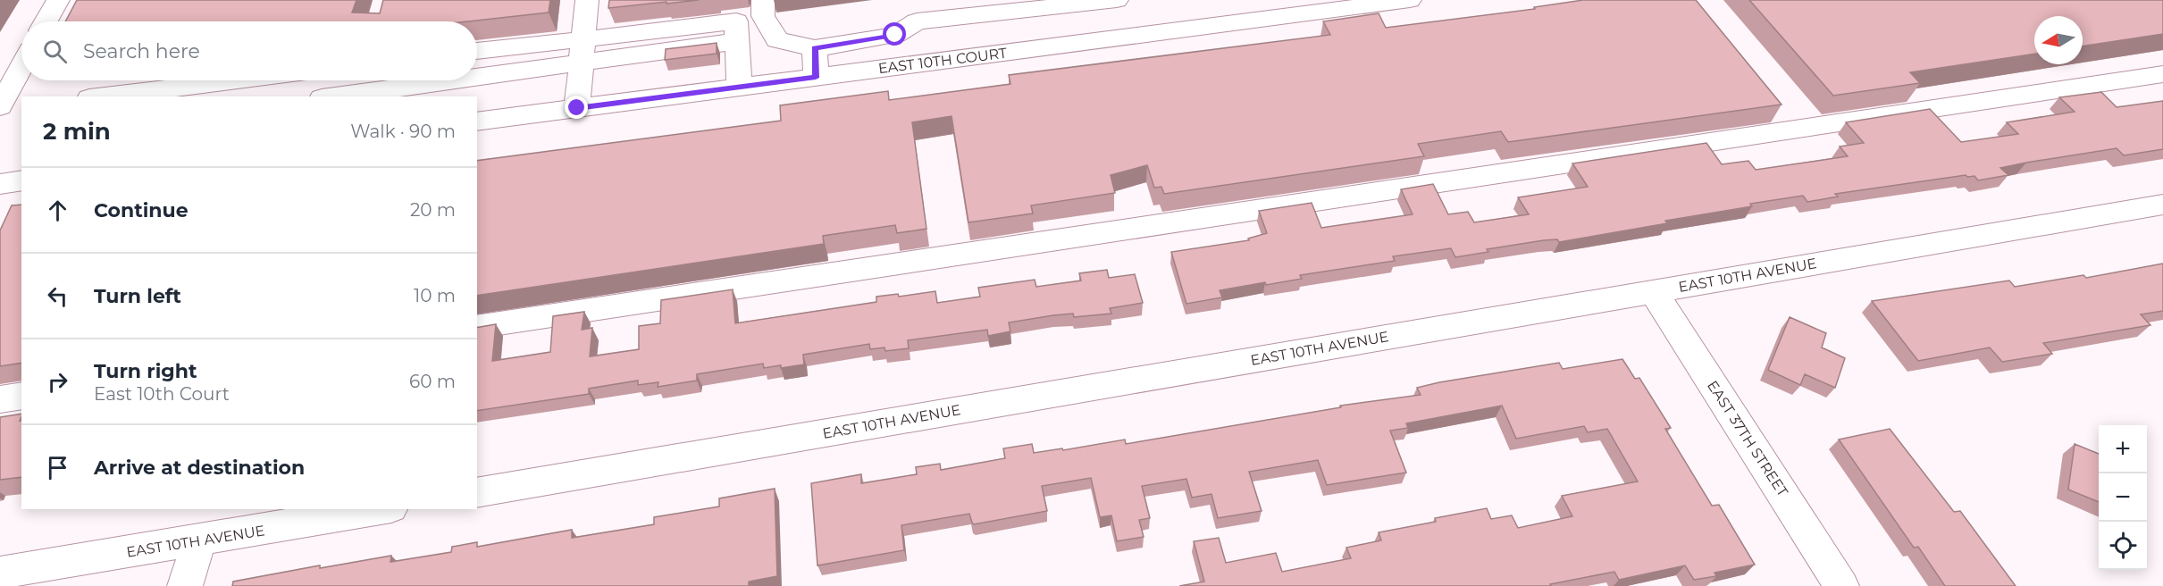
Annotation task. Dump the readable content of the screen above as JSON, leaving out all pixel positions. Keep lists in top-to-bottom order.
{
  "streets": {
    "street": ["EAST 10TH COURT", "EAST 10TH AVENUE", "EAST 37TH STREET"]
  },
  "crossings": [
    ["EAST 10TH AVENUE", "EAST 37TH STREET"]
  ],
  "north": "left",
  "page": {
    "search": "Search here",
    "heading": ["2 min", "Walk · 90 m"],
    "list": [
      ["Continue", "20 m"],
      ["Turn left", "10 m"],
      ["Turn right", "East 10th Court", "60 m"],
      "Arrive at destination"
    ],
    "map_buttons": ["+", "−"]
  }
}
